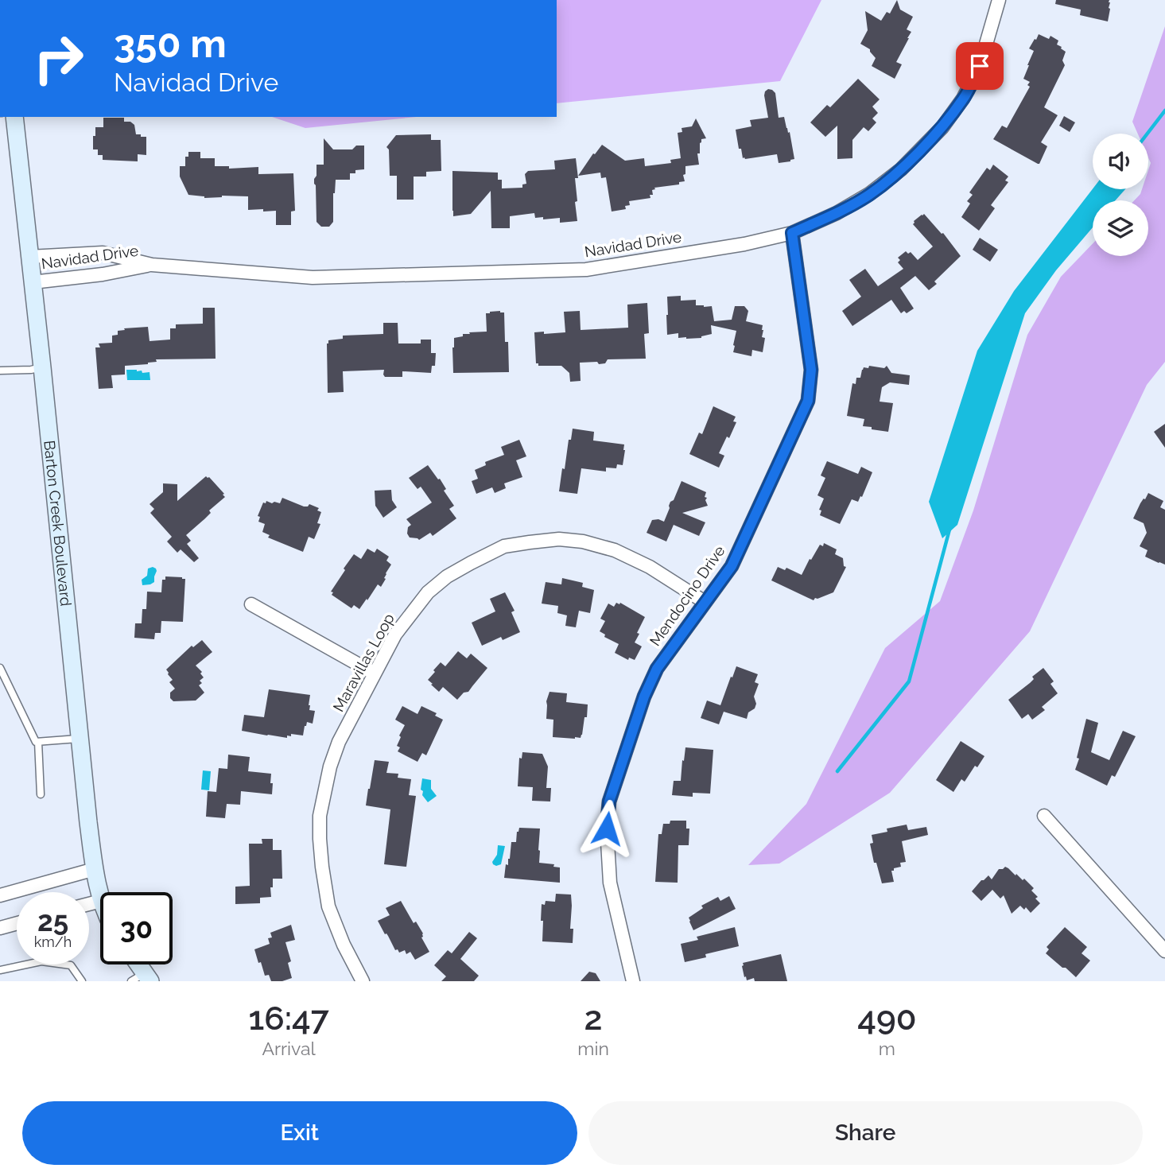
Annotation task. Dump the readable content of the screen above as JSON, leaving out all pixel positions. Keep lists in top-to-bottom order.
{
  "streets": {
    "street": [
      "Navidad Drive",
      "Barton Creek Boulevard",
      "Mendocino Drive",
      "Maravillas Loop"
    ]
  },
  "crossings": [
    ["Navidad Drive", "Barton Creek Boulevard"],
    ["Navidad Drive", "Mendocino Drive"],
    ["Mendocino Drive", "Maravillas Loop"]
  ],
  "page": {
    "turn": ["350 m", "Navidad Drive"],
    "speed": "25 km/h",
    "limit": "30",
    "eta": [
      "16:47",
      "Arrival",
      "2",
      "min",
      "490",
      "m"
    ],
    "buttons": ["Exit", "Share"]
  }
}
